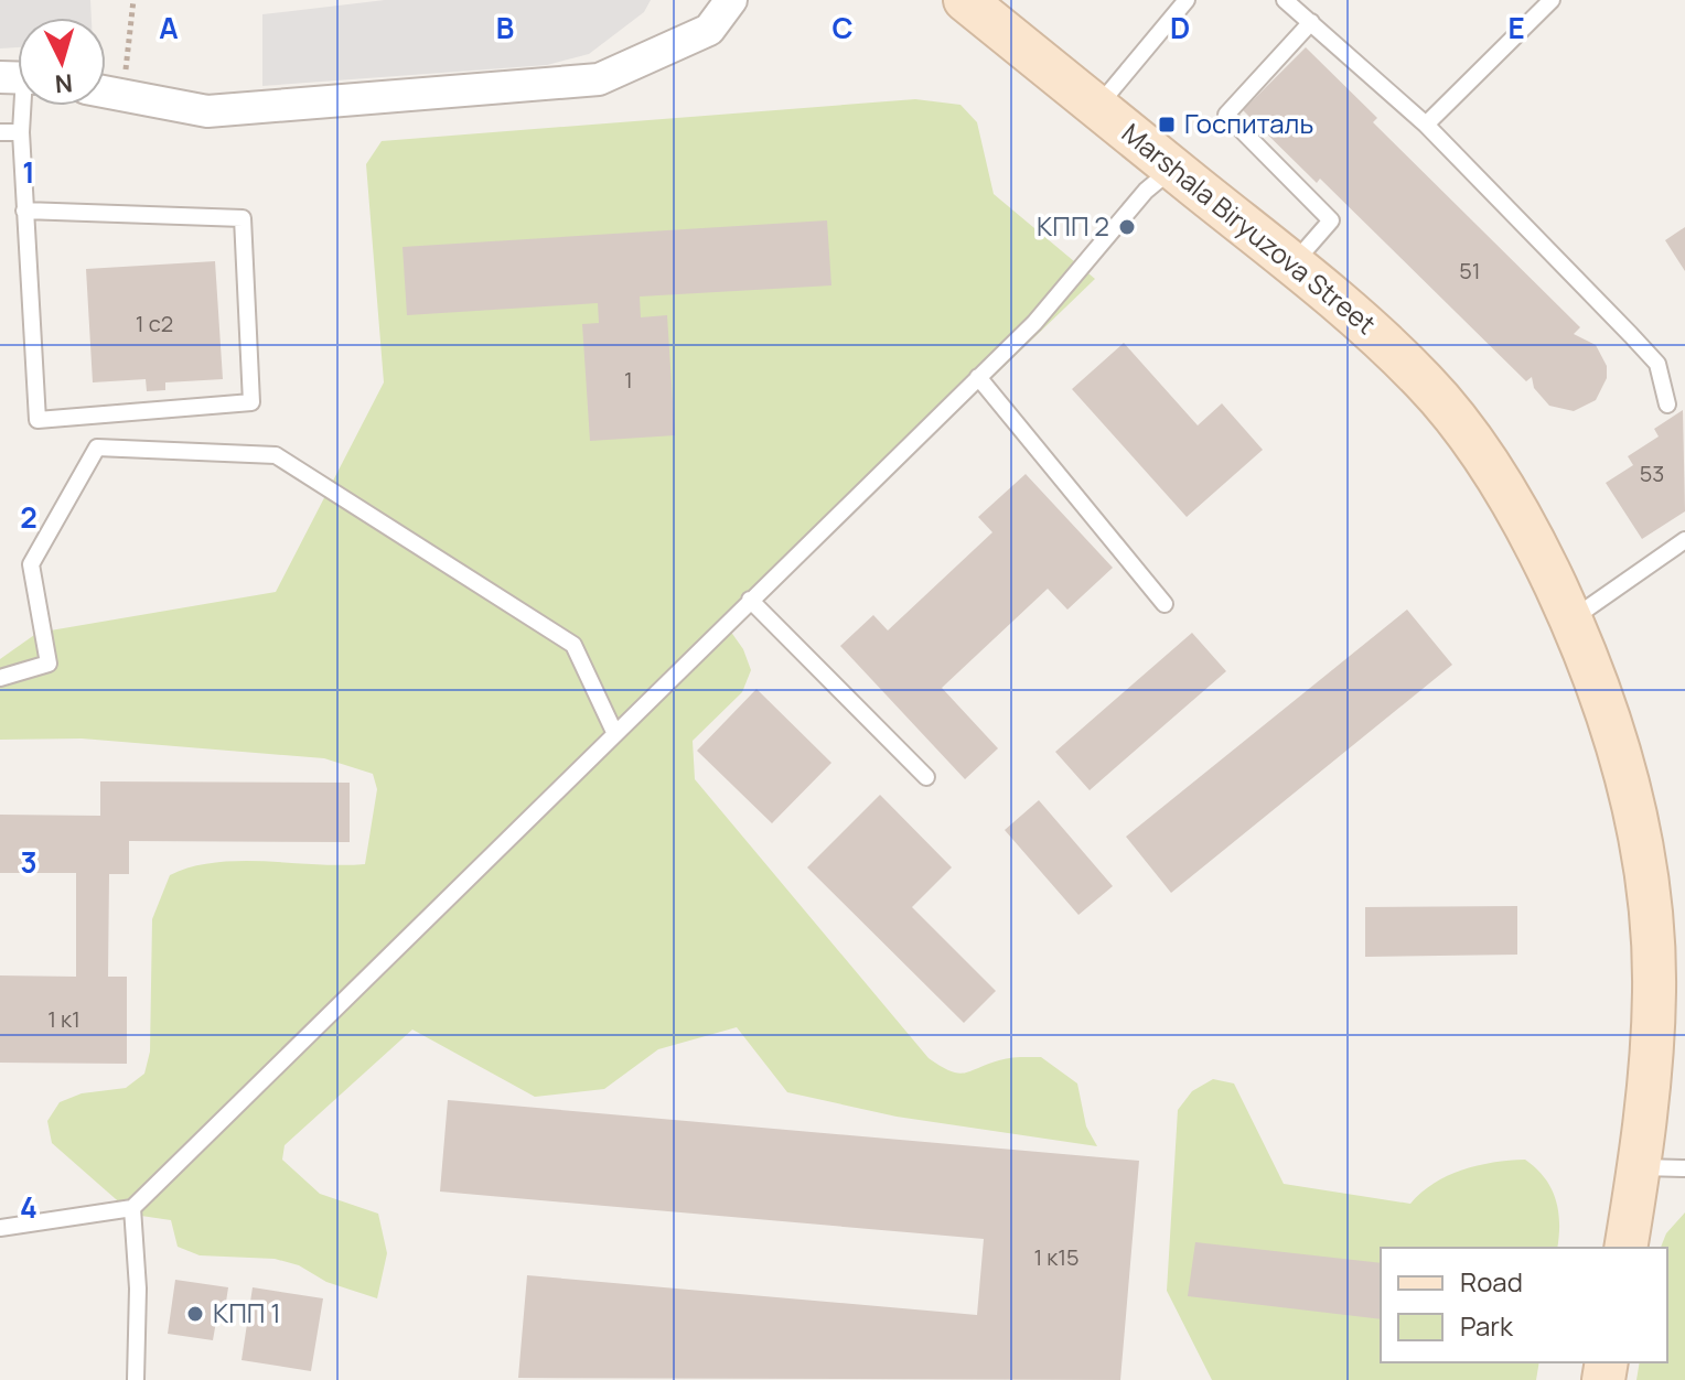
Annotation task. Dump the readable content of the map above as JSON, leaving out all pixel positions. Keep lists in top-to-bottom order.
{
  "streets": {
    "street": ["Marshala Biryuzova Street"]
  },
  "places": {
    "transit": ["Госпиталь"],
    "other": ["КПП 2", "КПП 1"]
  },
  "house_numbers": [
    "51",
    "1 с2",
    "1",
    "53",
    "1 к1",
    "1 к15"
  ],
  "legend": ["Road", "Park"],
  "north": "bottom",
  "grid": {
    "columns": [
      "A",
      "B",
      "C",
      "D",
      "E"
    ],
    "rows": [
      "1",
      "2",
      "3",
      "4"
    ]
  }
}
